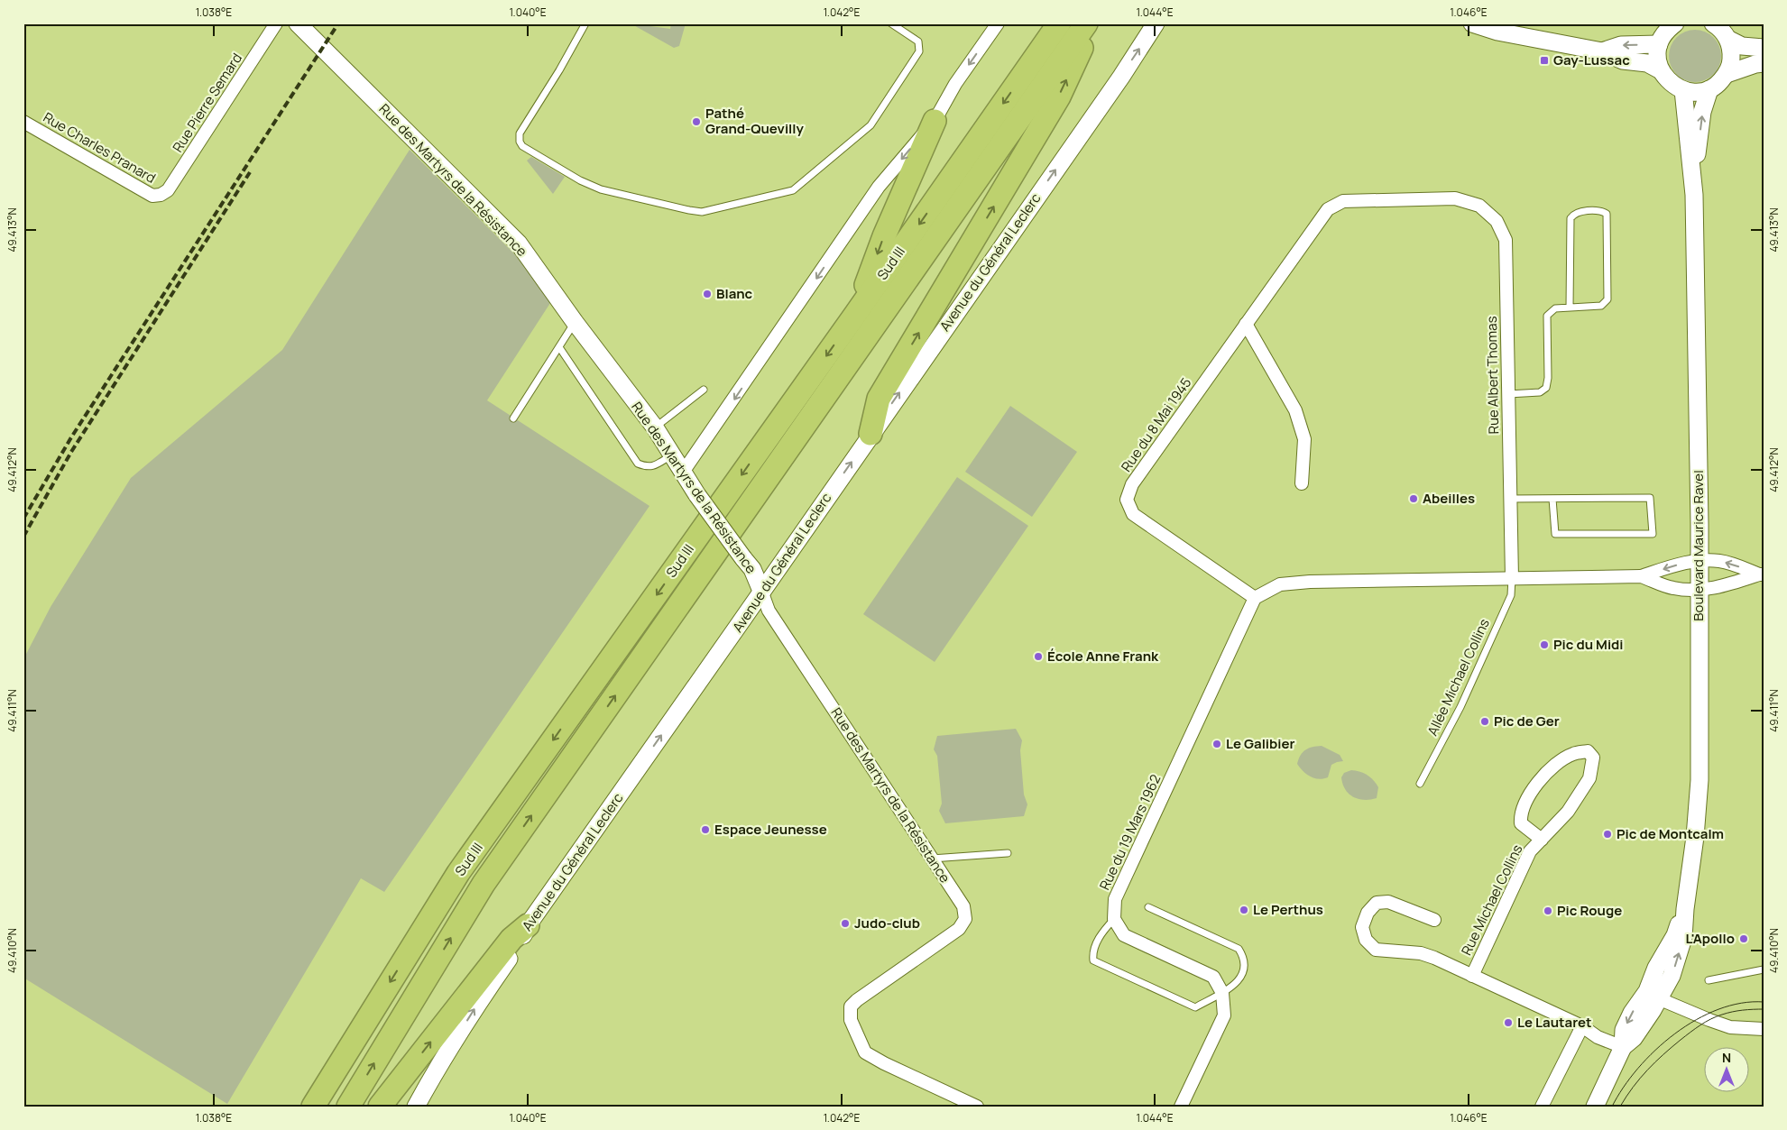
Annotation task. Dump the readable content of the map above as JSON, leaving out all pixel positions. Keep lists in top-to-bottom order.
{
  "streets": {
    "highway": ["Sud III"],
    "street": [
      "Rue Pierre Semard",
      "Rue Charles Pranard",
      "Rue des Martyrs de la Résistance",
      "Avenue du Général Leclerc",
      "Rue Albert Thomas",
      "Rue du 8 Mai 1945",
      "Boulevard Maurice Ravel",
      "Rue du 19 Mars 1962",
      "Rue Michael Collins"
    ],
    "lane": ["Allée Michael Collins"]
  },
  "crossings": [
    ["Rue Pierre Semard", "Rue Charles Pranard"],
    ["Rue des Martyrs de la Résistance", "Avenue du Général Leclerc"],
    ["Rue Albert Thomas", "Rue du 8 Mai 1945"],
    ["Rue Albert Thomas", "Allée Michael Collins"],
    ["Rue du 8 Mai 1945", "Rue du 19 Mars 1962"],
    ["Boulevard Maurice Ravel", "Rue Michael Collins"]
  ],
  "places": {
    "transit": ["Gay-Lussac"],
    "other": [
      "Pathé Grand-Quevilly",
      "Blanc",
      "Abeilles",
      "Pic du Midi",
      "École Anne Frank",
      "Pic de Ger",
      "Le Galibier",
      "Espace Jeunesse",
      "Pic de Montcalm",
      "Le Perthus",
      "Pic Rouge",
      "Judo-club",
      "L'Apollo",
      "Le Lautaret"
    ]
  },
  "north": "top",
  "coordinates": [
    "1.038°E",
    "1.040°E",
    "1.042°E",
    "1.044°E",
    "1.046°E",
    "49.413°N",
    "49.412°N",
    "49.411°N",
    "49.410°N"
  ]
}
